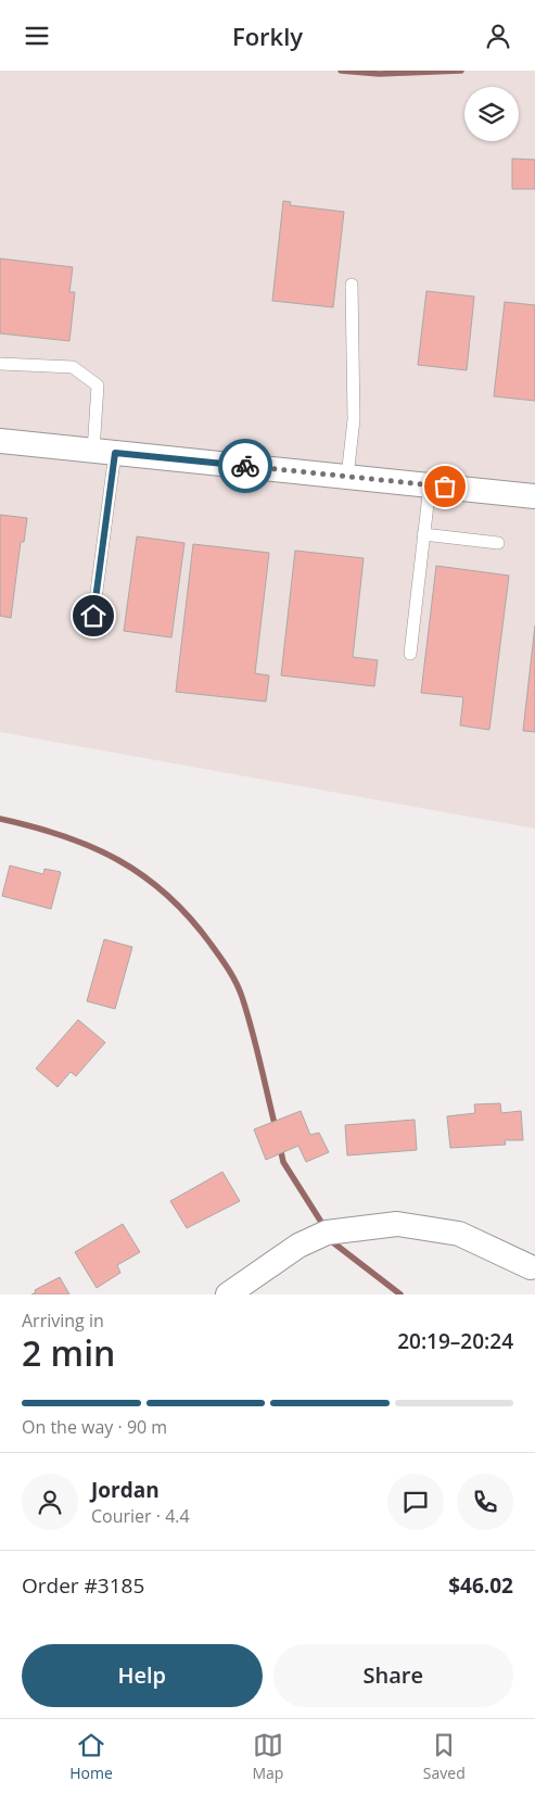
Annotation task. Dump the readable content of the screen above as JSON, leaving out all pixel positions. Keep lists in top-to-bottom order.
{
  "page": {
    "header": "Forkly",
    "heading": ["2 min", "Arriving in", "20:19–20:24"],
    "panel": [
      "Jordan",
      "Courier · 4.4",
      "Order #3185",
      "$46.02"
    ],
    "bar": "On the way · 90 m",
    "buttons": ["Help", "Share"],
    "tabs": ["Home", "Map", "Saved"]
  }
}
